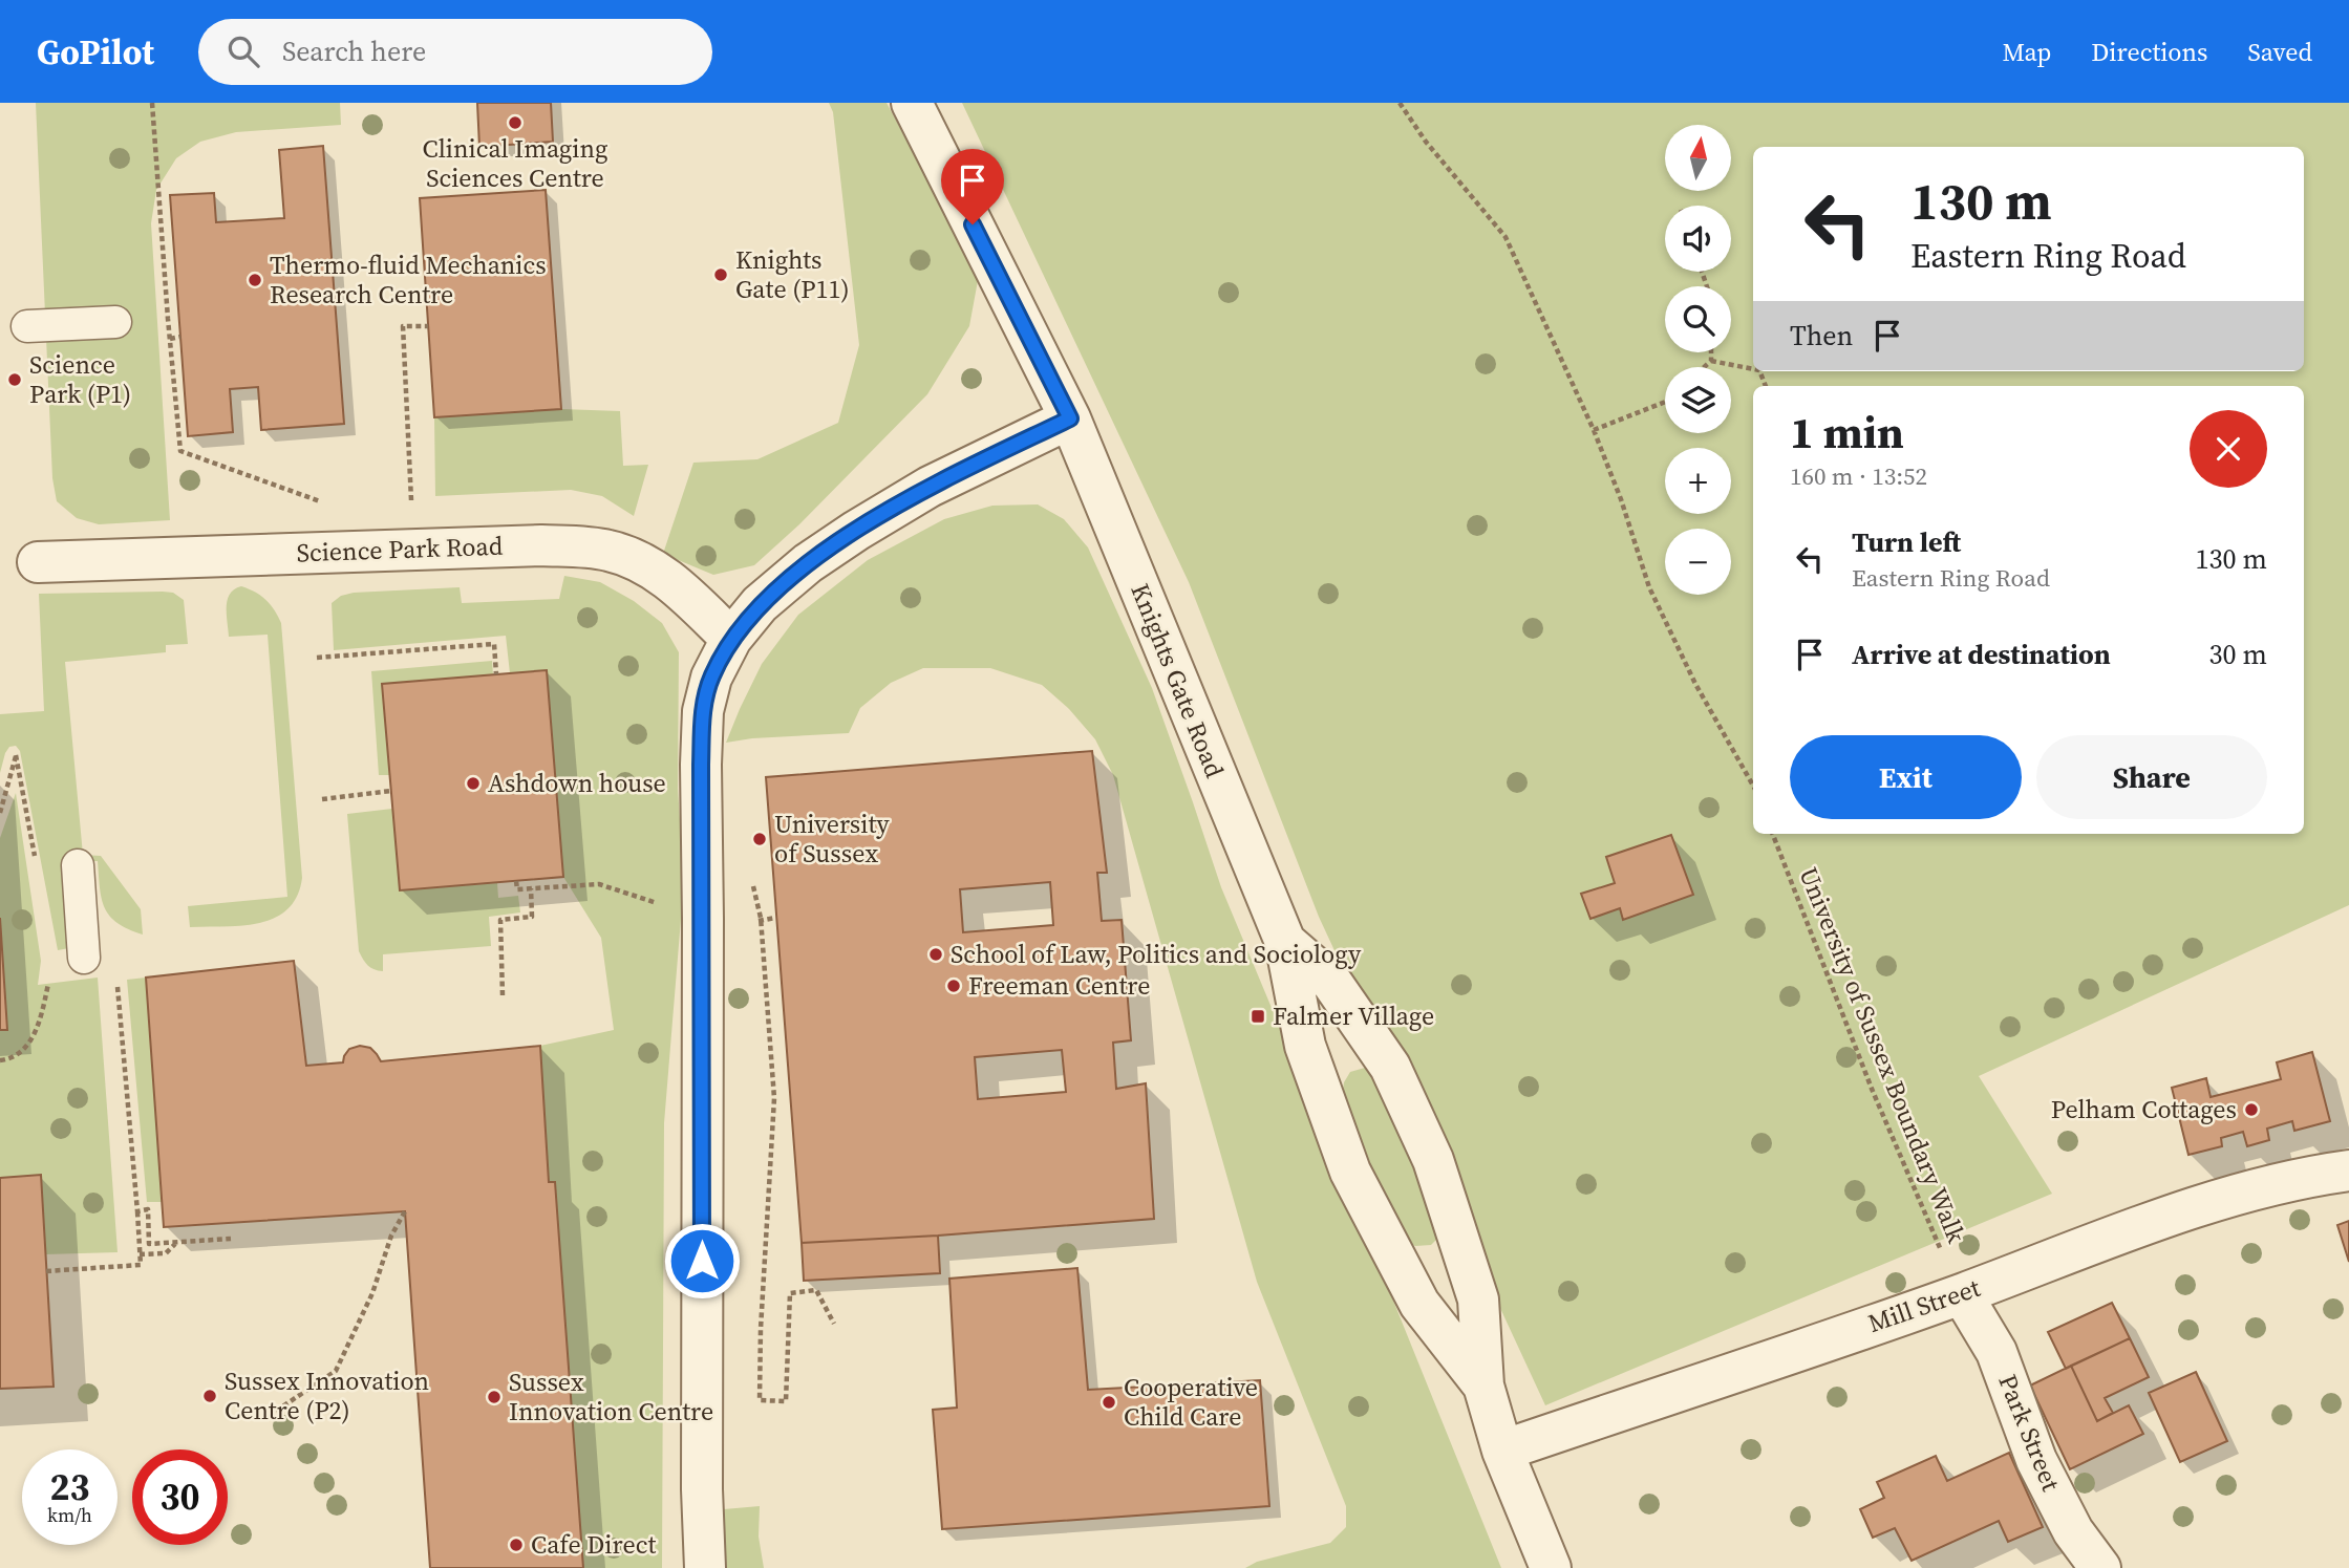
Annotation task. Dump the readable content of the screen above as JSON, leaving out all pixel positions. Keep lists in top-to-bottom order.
{
  "streets": {
    "street": [
      "Science Park Road",
      "Knights Gate Road",
      "Mill Street",
      "Park Street"
    ],
    "path": ["University of Sussex Boundary Walk"]
  },
  "crossings": [
    ["Knights Gate Road", "Mill Street"],
    ["University of Sussex Boundary Walk", "Mill Street"],
    ["University of Sussex Boundary Walk", "Park Street"],
    ["Mill Street", "Park Street"]
  ],
  "places": {
    "other": [
      "Clinical Imaging Sciences Centre",
      "Knights Gate (P11)",
      "Thermo-fluid Mechanics Research Centre",
      "Science Park (P1)",
      "Ashdown house",
      "University of Sussex",
      "School of Law, Politics and Sociology",
      "Freeman Centre",
      "Pelham Cottages",
      "Sussex Innovation Centre (P2)",
      "Sussex Innovation Centre",
      "Cooperative Child Care",
      "Cafe Direct"
    ],
    "transit": ["Falmer Village"]
  },
  "north": "top",
  "page": {
    "header": "GoPilot",
    "search": "Search here",
    "nav": ["Map", "Directions", "Saved"],
    "map_buttons": ["+", "−"],
    "turn": ["130 m", "Eastern Ring Road"],
    "then": "Then",
    "heading": ["1 min", "160 m · 13:52"],
    "list": [
      {
        "name": "Turn left",
        "note": "Eastern Ring Road",
        "value": "130 m"
      },
      {
        "name": "Arrive at destination",
        "value": "30 m"
      }
    ],
    "buttons": ["Exit", "Share"],
    "speed": "23 km/h",
    "limit": "30"
  }
}
